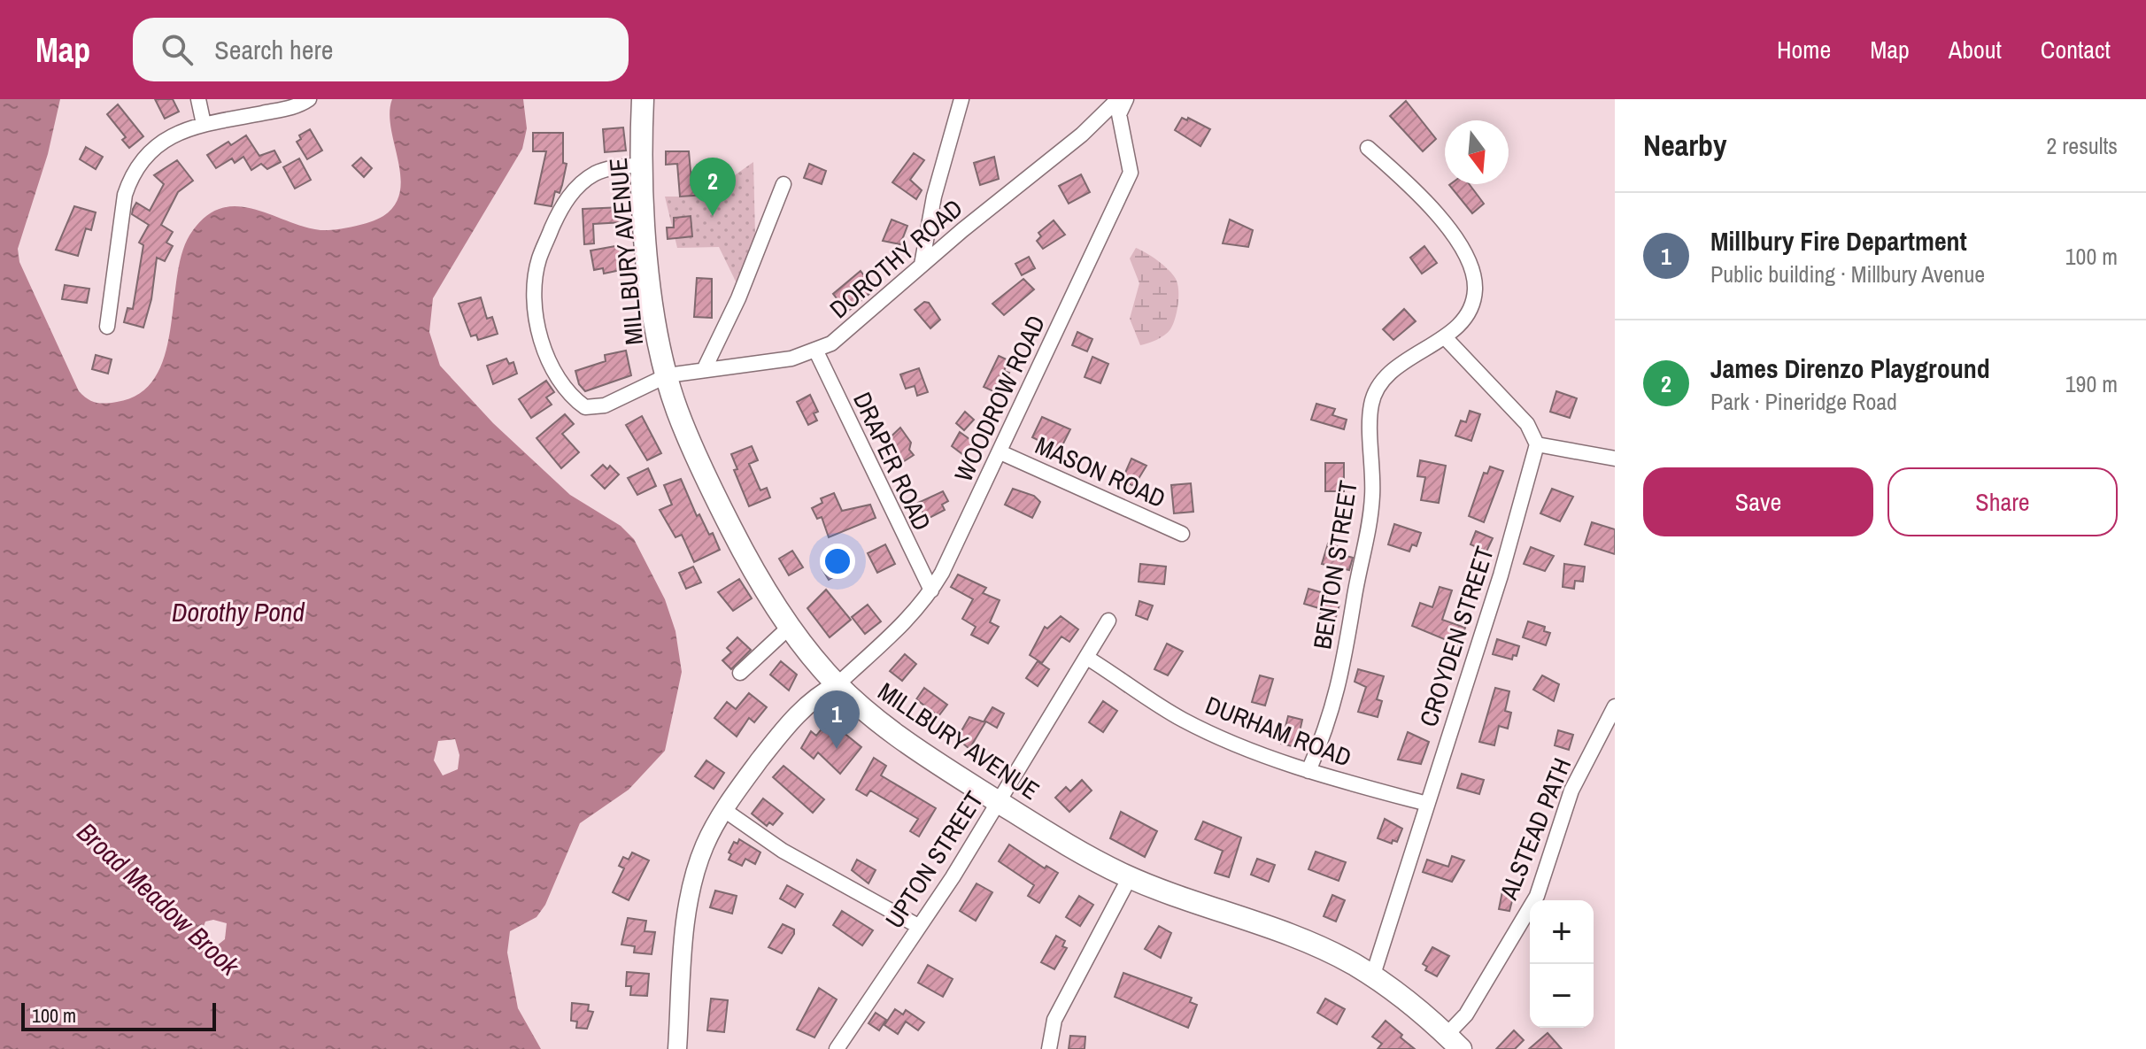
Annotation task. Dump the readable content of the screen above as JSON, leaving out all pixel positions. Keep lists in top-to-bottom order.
{
  "streets": {
    "main road": ["MILLBURY AVENUE"],
    "street": [
      "DOROTHY ROAD",
      "WOODROW ROAD",
      "DRAPER ROAD",
      "MASON ROAD",
      "BENTON STREET",
      "CROYDEN STREET",
      "DURHAM ROAD",
      "ALSTEAD PATH",
      "UPTON STREET"
    ]
  },
  "crossings": [
    ["MILLBURY AVENUE", "DOROTHY ROAD"],
    ["MILLBURY AVENUE", "WOODROW ROAD"],
    ["MILLBURY AVENUE", "CROYDEN STREET"],
    ["MILLBURY AVENUE", "ALSTEAD PATH"],
    ["MILLBURY AVENUE", "UPTON STREET"],
    ["DOROTHY ROAD", "DRAPER ROAD"],
    ["WOODROW ROAD", "DRAPER ROAD"],
    ["WOODROW ROAD", "MASON ROAD"],
    ["BENTON STREET", "DURHAM ROAD"],
    ["CROYDEN STREET", "DURHAM ROAD"],
    ["DURHAM ROAD", "UPTON STREET"]
  ],
  "water": ["Dorothy Pond", "Broad Meadow Brook"],
  "scale_bar": "100 m",
  "north": "bottom",
  "page": {
    "header": "Map",
    "search": "Search here",
    "nav": [
      "Home",
      "Map",
      "About",
      "Contact"
    ],
    "heading": ["Nearby", "2 results"],
    "pins": ["2", "1"],
    "list": [
      {
        "mark": "1",
        "name": "Millbury Fire Department",
        "note": "Public building · Millbury Avenue",
        "value": "100 m"
      },
      {
        "mark": "2",
        "name": "James Direnzo Playground",
        "note": "Park · Pineridge Road",
        "value": "190 m"
      }
    ],
    "buttons": ["Save", "Share"],
    "map_buttons": ["+", "−"],
    "scale": "100 m"
  }
}
